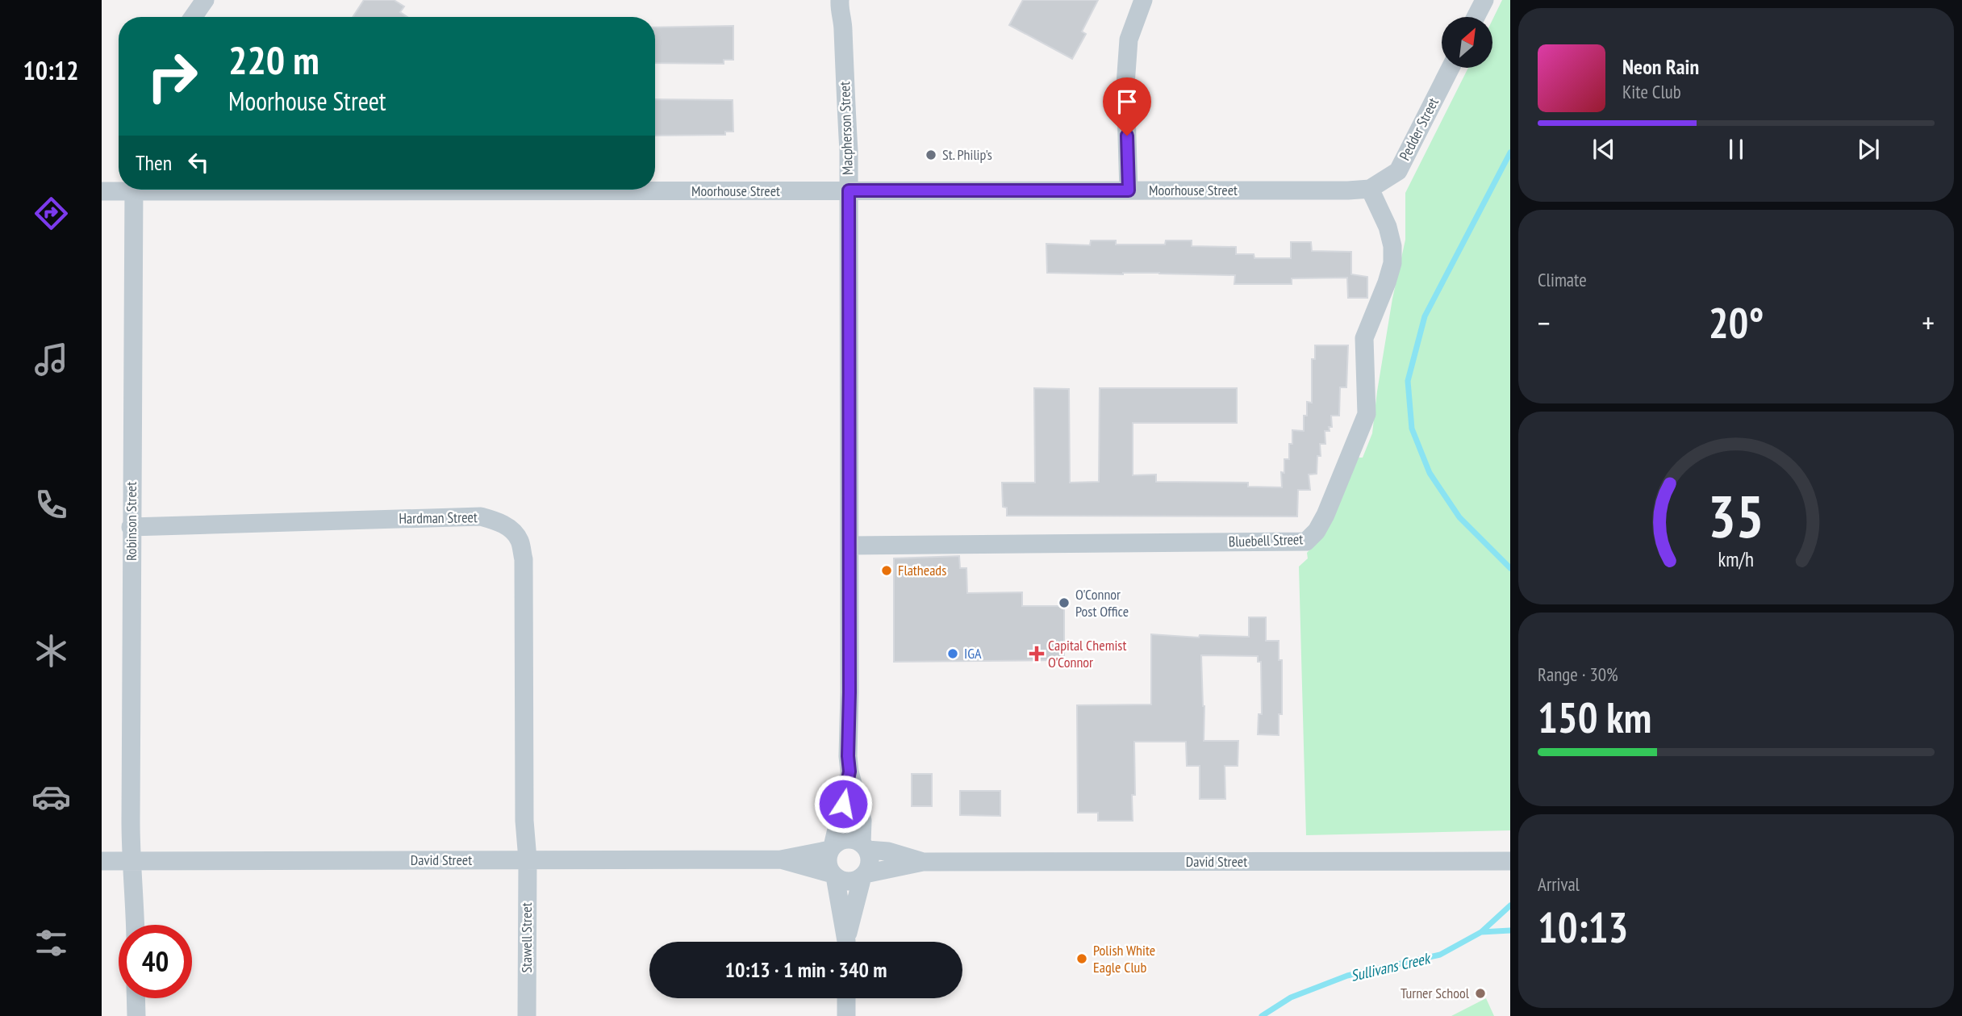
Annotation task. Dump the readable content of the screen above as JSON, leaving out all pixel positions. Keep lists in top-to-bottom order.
{
  "streets": {
    "street": [
      "Macpherson Street",
      "Pedder Street",
      "Moorhouse Street",
      "Hardman Street",
      "Robinson Street",
      "Bluebell Street",
      "David Street",
      "Stawell Street"
    ]
  },
  "crossings": [
    ["Macpherson Street", "Moorhouse Street"],
    ["Macpherson Street", "Bluebell Street"],
    ["Macpherson Street", "David Street"],
    ["Pedder Street", "Moorhouse Street"],
    ["Pedder Street", "Bluebell Street"],
    ["Moorhouse Street", "Bluebell Street"],
    ["Hardman Street", "Robinson Street"],
    ["Hardman Street", "David Street"],
    ["Hardman Street", "Stawell Street"],
    ["Robinson Street", "David Street"],
    ["David Street", "Stawell Street"]
  ],
  "water": ["Sullivans Creek"],
  "places": {
    "other": [
      "St. Philip's",
      "Flatheads",
      "O'Connor Post Office",
      "IGA",
      "Polish White Eagle Club",
      "Turner School"
    ],
    "health": ["Capital Chemist O'Connor"]
  },
  "north": "top right",
  "page": {
    "tabs": "10:12",
    "turn": ["220 m", "Moorhouse Street"],
    "song": ["Neon Rain", "Kite Club"],
    "then": "Then",
    "tile": [
      "Climate",
      ["Range · 30%", "150 km"],
      ["Arrival", "10:13"]
    ],
    "heat": ["−", "20°", "+"],
    "limit": "40",
    "trip": "10:13 · 1 min · 340 m",
    "gauge": ["35", "km/h"]
  }
}
